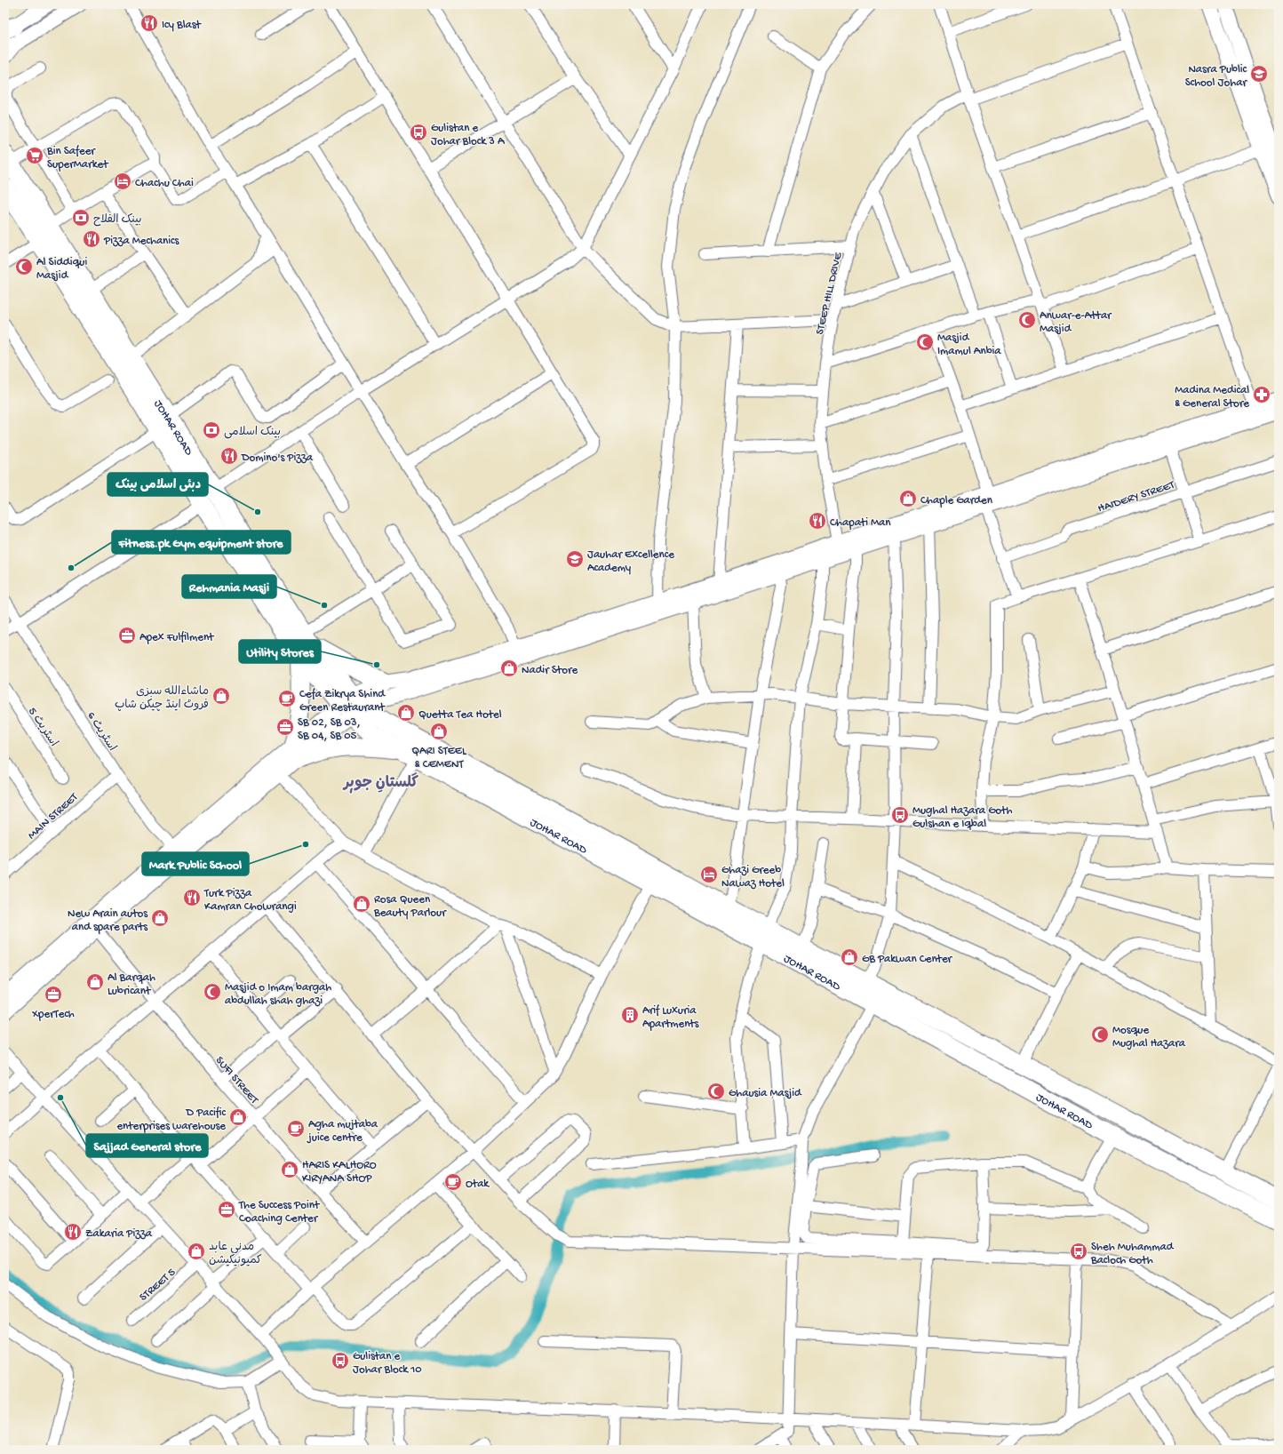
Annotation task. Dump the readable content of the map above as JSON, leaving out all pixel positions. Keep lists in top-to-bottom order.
{
  "streets": {
    "main road": ["JOHAR ROAD"],
    "street": [
      "STEEP HILL DRIVE",
      "HAIDERY STREET",
      "اسٹریٹ 5",
      "اسٹریٹ 6",
      "MAIN STREET",
      "SUFI STREET",
      "STREET 5"
    ]
  },
  "crossings": [
    ["اسٹریٹ 6", "MAIN STREET"]
  ],
  "districts": ["گلستانِ جوہر"],
  "places": {
    "restaurant": [
      "Icy Blast",
      "Pizza Mechanics",
      "Domino's Pizza",
      "Chapati Man",
      "Turk Pizza Kamran Chowrangi",
      "Zakaria Pizza"
    ],
    "school or university": ["Nasra Public School Johar", "Jauhar Excellence Academy"],
    "bus stop": [
      "Gulistan e Johar Block 3 A",
      "Mughal Hazara Goth Gulshan e Iqbal",
      "Sheh Muhammad Bacloch Goth",
      "Gulistan e Johar Block 10"
    ],
    "supermarket": ["Bin Safeer SuperMarket"],
    "hotel": ["Chachu Chai", "Ghazi Greeb Nawaz Hotel"],
    "bank": ["بینک الفلاح", "بینک اسلامی"],
    "mosque": [
      "Al Siddiqui Masjid",
      "Anwar-e-Attar Masjid",
      "Masjid Imamul Anbia",
      "Masjid o Imam bargah abdullah shah ghazi",
      "Mosque Mughal Hazara",
      "Ghausia Masjid"
    ],
    "pharmacy": ["Madina Medical & General Store"],
    "shop": [
      "Chaple Garden",
      "Nadir Store",
      "ماشاءالله سبزی فروٹ اینڈ چیکن شاپ",
      "Quetta Tea Hotel",
      "QARI STEEL & CEMENT",
      "Rosa Queen Beauty Parlour",
      "New Arain autos and spare parts",
      "GB Pakwan Center",
      "Al Barqah Lubricant",
      "D Pacific enterprises warehouse",
      "HARIS KALHORO KIRYANA SHOP",
      "مدنی عابد کمیونیکیشن"
    ],
    "other": [
      "دبئی اسلامی بینک",
      "Fitness.pk Gym equipment store",
      "Rehmania Masji",
      "Utility Stores",
      "Mark Public School",
      "Sajjad General store"
    ],
    "office": [
      "Apex Fulfilment",
      "SB 02, SB 03, SB 04, SB 05",
      "XperTech",
      "The Success Point Coaching Center"
    ],
    "cafe": ["Cefa Zikrya Shind Green Restaurant", "Agha mujtaba juice centre", "Otak"],
    "building": ["Arif Luxuria Apartments"]
  }
}
